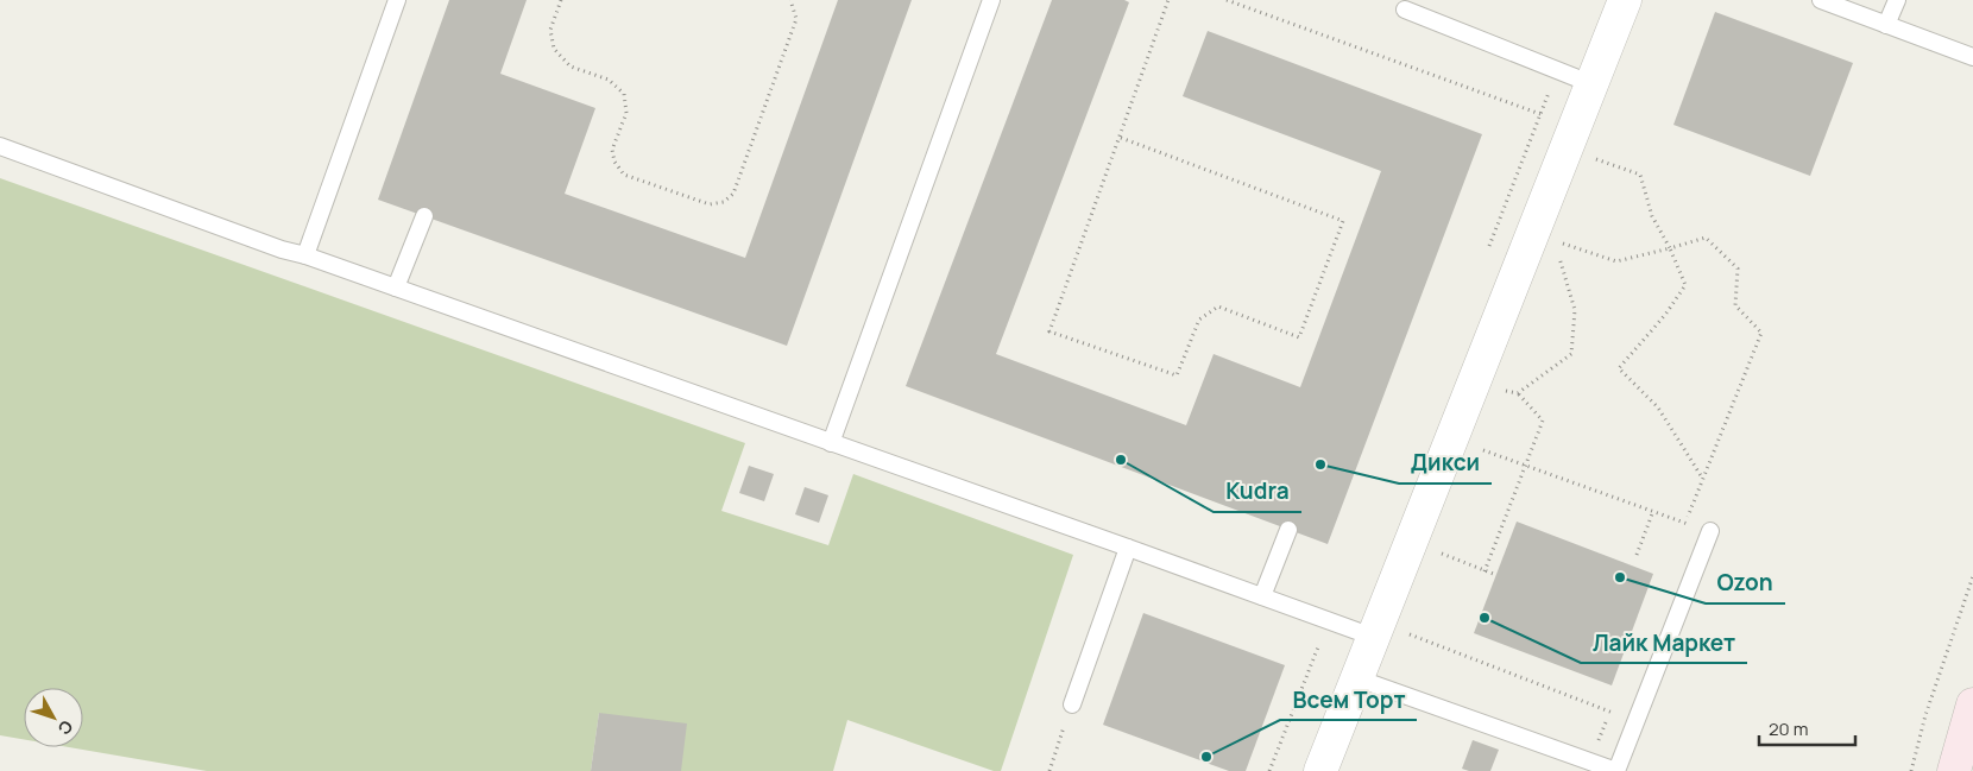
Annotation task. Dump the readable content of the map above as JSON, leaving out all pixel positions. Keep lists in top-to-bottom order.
{
  "places": [
    "Kudra",
    "Дикси",
    "Ozon",
    "Лайк Маркет",
    "Всем Торт"
  ],
  "scale_bar": "20 m",
  "north": "bottom right"
}
